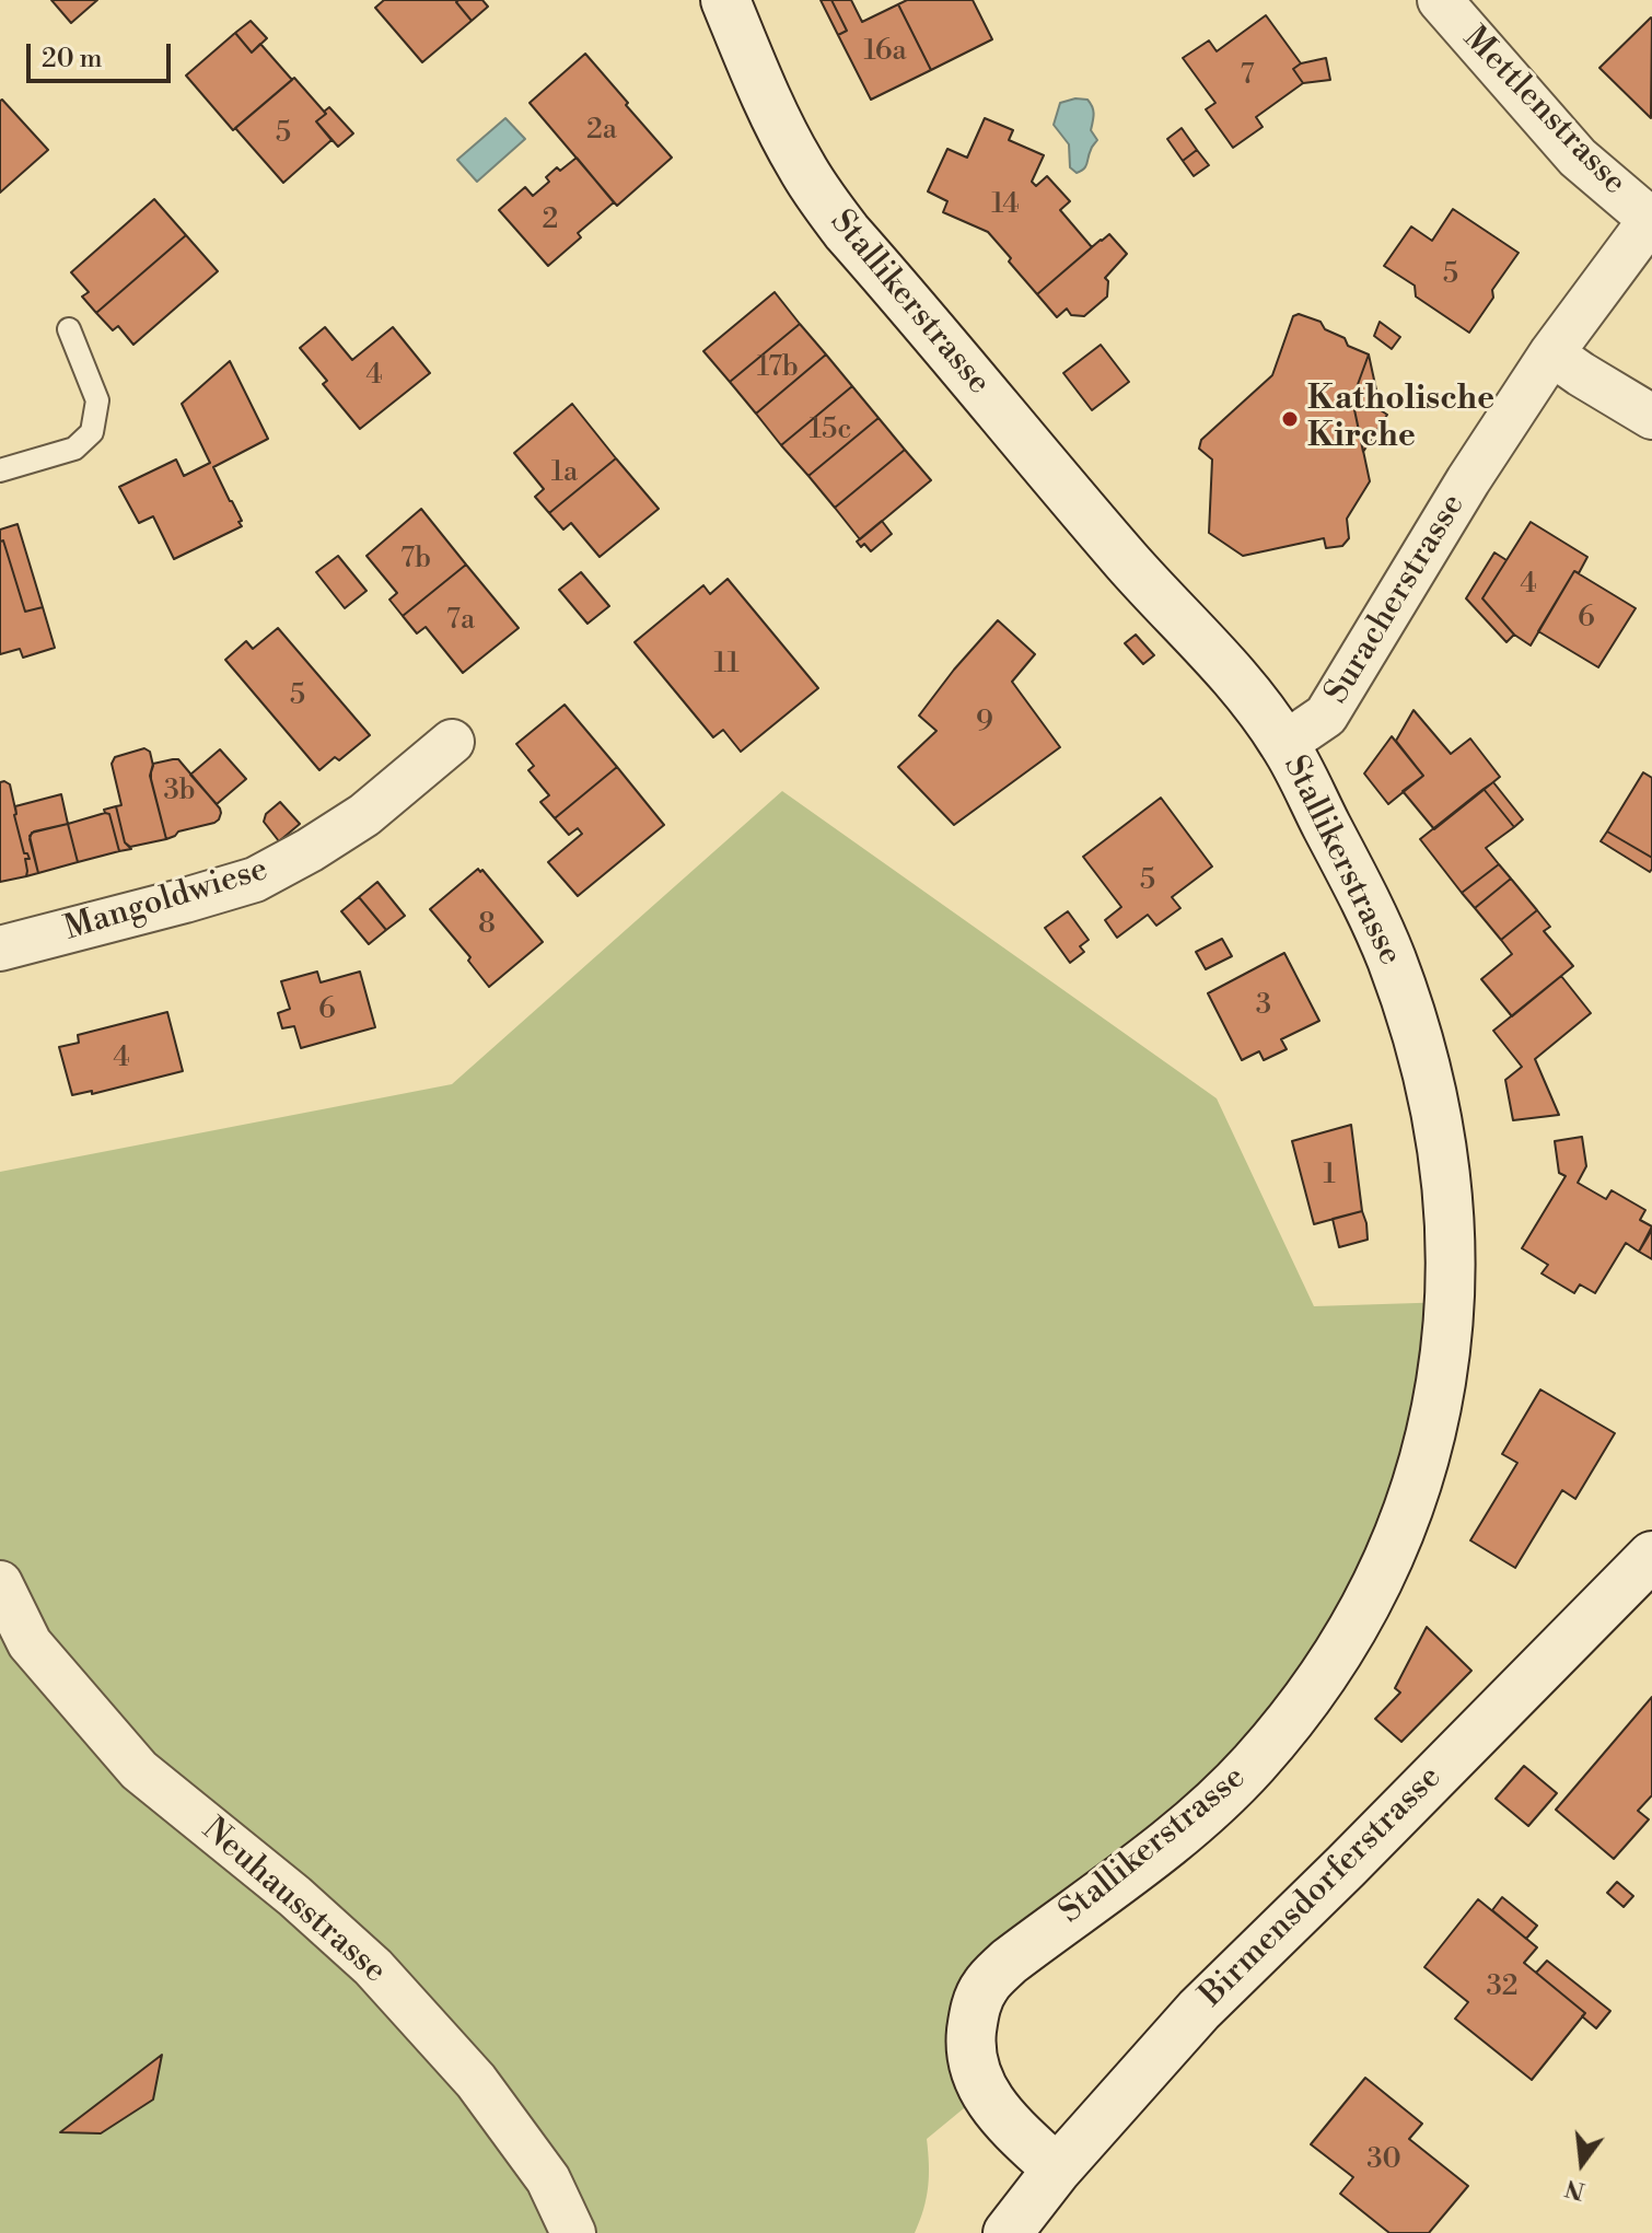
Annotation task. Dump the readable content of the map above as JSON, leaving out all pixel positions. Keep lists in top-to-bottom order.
{
  "streets": {
    "main road": ["Stallikerstrasse", "Birmensdorferstrasse"],
    "street": [
      "Mettlenstrasse",
      "Suracherstrasse",
      "Mangoldwiese",
      "Neuhausstrasse"
    ]
  },
  "crossings": [
    ["Mettlenstrasse", "Suracherstrasse"],
    ["Stallikerstrasse", "Suracherstrasse"],
    ["Stallikerstrasse", "Birmensdorferstrasse"]
  ],
  "places": ["Katholische Kirche"],
  "house_numbers": [
    "16a",
    "7",
    "2a",
    "5",
    "14",
    "2",
    "5",
    "17b",
    "4",
    "15c",
    "1a",
    "7b",
    "4",
    "6",
    "7a",
    "11",
    "5",
    "9",
    "3b",
    "5",
    "8",
    "3",
    "6",
    "4",
    "1",
    "32",
    "30"
  ],
  "scale_bar": "20 m",
  "north": "bottom"
}
